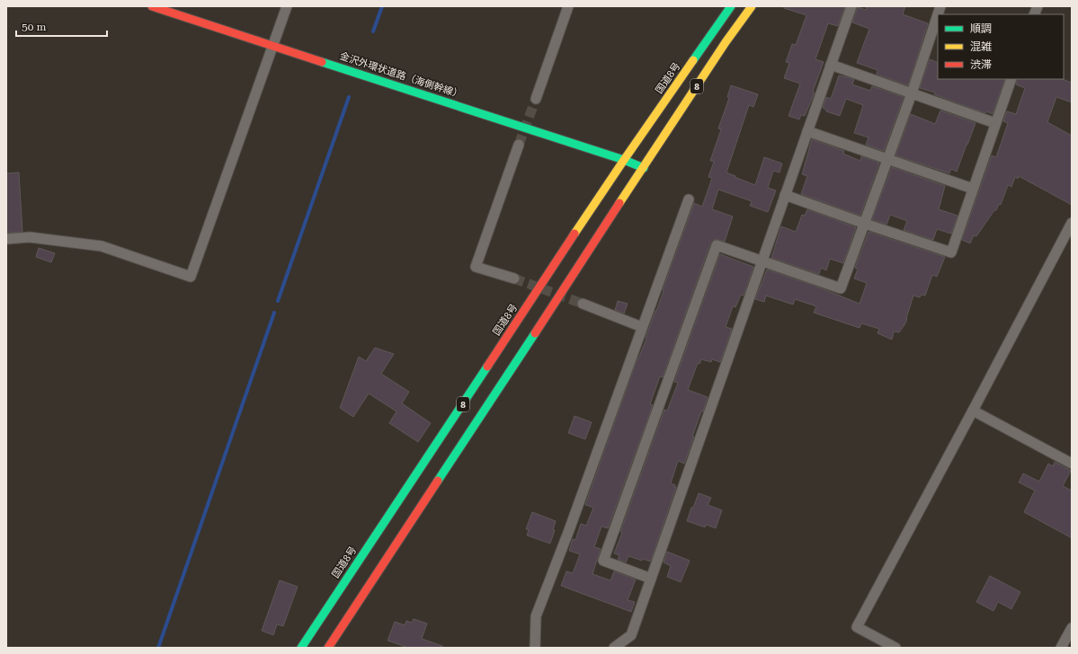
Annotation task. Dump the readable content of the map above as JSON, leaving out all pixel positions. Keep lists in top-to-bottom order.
{
  "streets": {
    "main road": ["金沢外環状道路（海側幹線）", "国道8号", "8"]
  },
  "crossings": [
    ["金沢外環状道路（海側幹線）", "国道8号"],
    ["金沢外環状道路（海側幹線）", "8"]
  ],
  "legend": ["順調", "混雑", "渋滞"],
  "scale_bar": "50 m"
}
